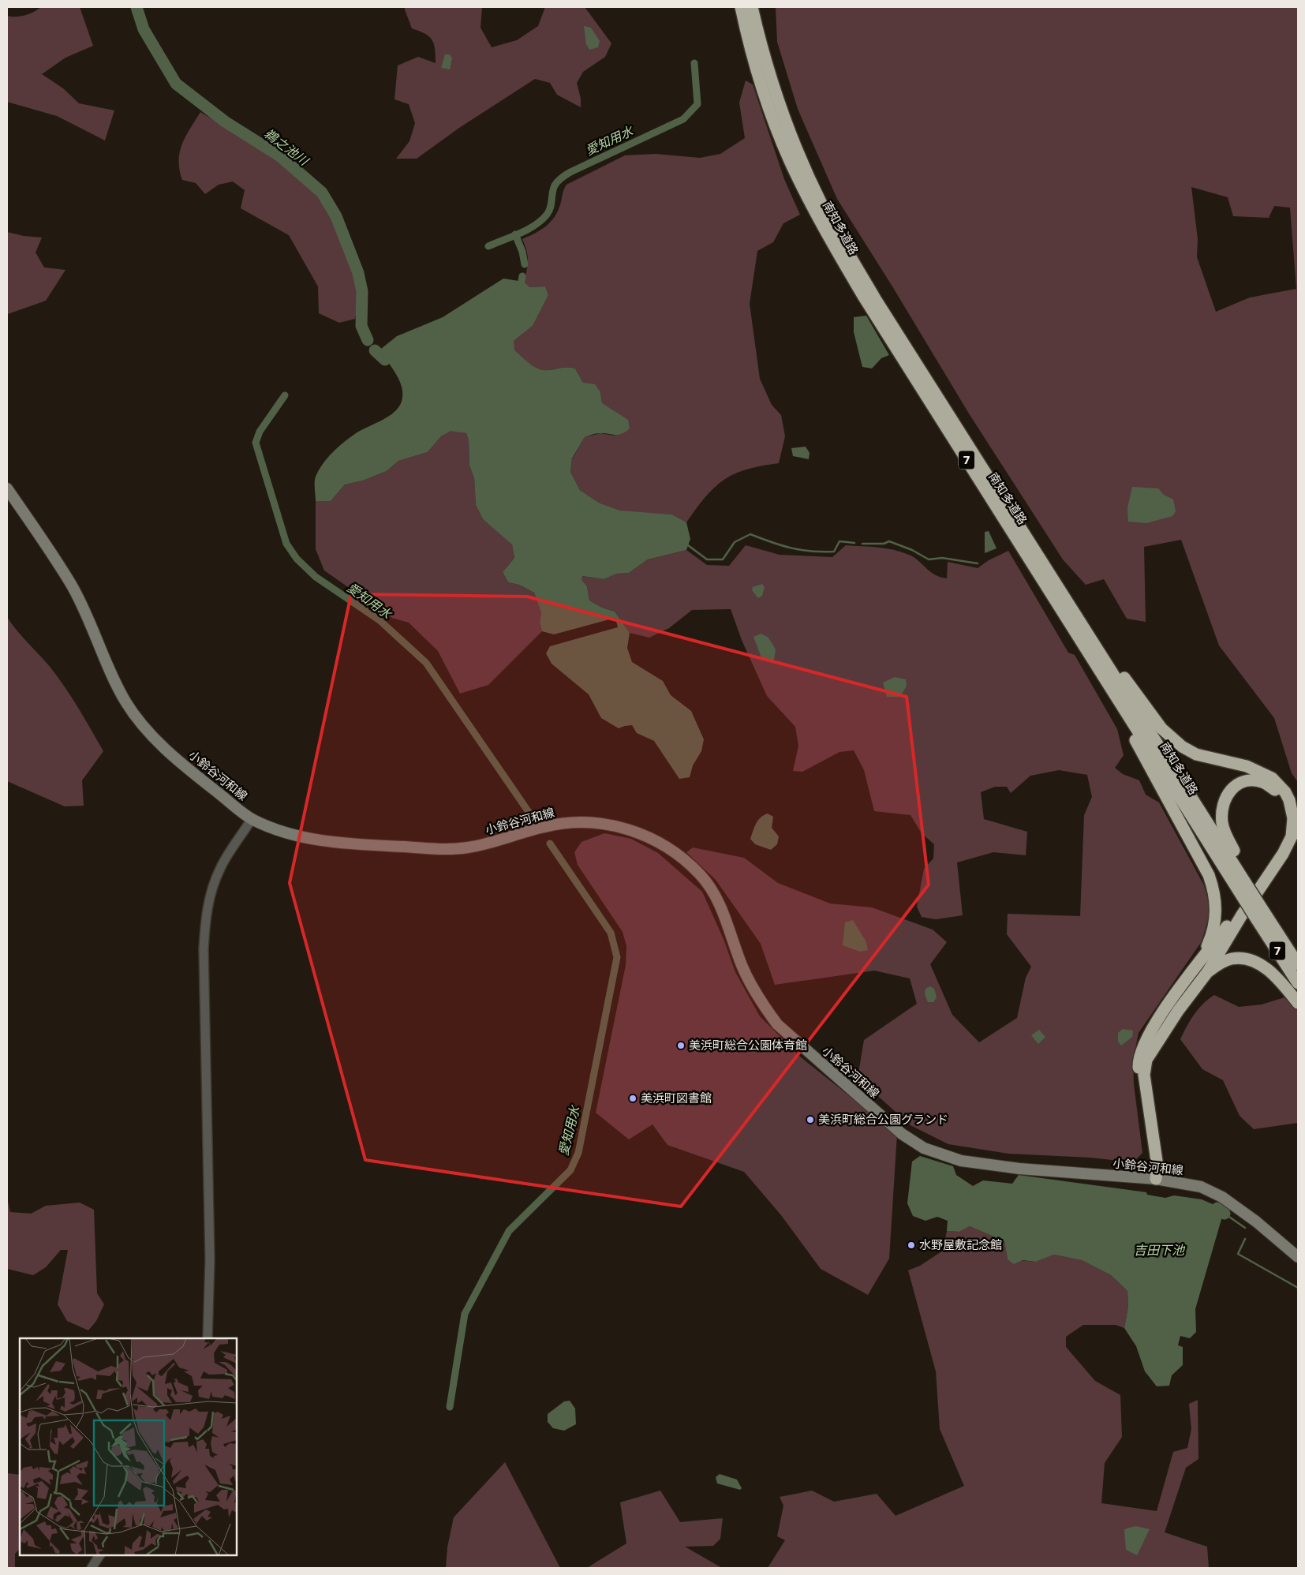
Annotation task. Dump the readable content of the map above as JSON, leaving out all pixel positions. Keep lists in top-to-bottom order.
{
  "streets": {
    "highway": ["南知多道路", "7"],
    "main road": ["小鈴谷河和線"]
  },
  "water": ["愛知用水", "鵜之池川", "吉田下池"],
  "places": [
    "美浜町総合公園体育館",
    "美浜町図書館",
    "美浜町総合公園グランド",
    "水野屋敷記念館"
  ]
}
